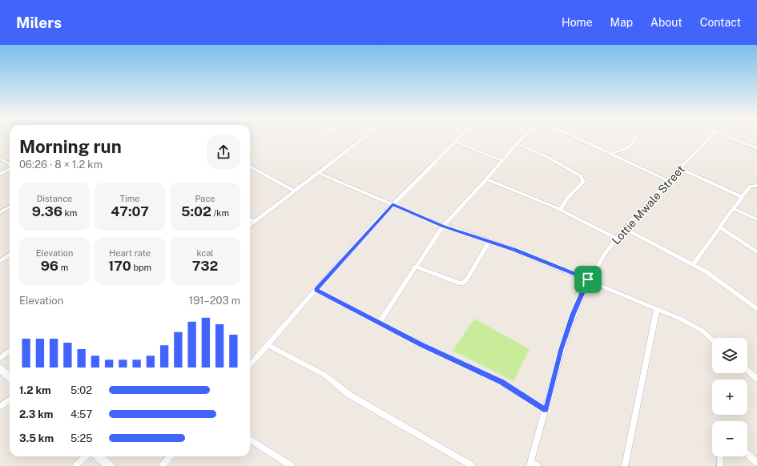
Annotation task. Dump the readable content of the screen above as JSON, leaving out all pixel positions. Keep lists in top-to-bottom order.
{
  "streets": {
    "street": ["Lottie Mwale Street"]
  },
  "page": {
    "header": "Milers",
    "nav": [
      "Home",
      "Map",
      "About",
      "Contact"
    ],
    "heading": ["Morning run", "06:26 · 8 × 1.2 km"],
    "stats": [
      ["Distance", "9.36 km"],
      ["Time", "47:07"],
      ["Pace", "5:02 /km"],
      ["Elevation", "96 m"],
      ["Heart rate", "170 bpm"],
      ["kcal", "732"]
    ],
    "chart": ["Elevation", "191–203 m"],
    "map_buttons": ["+", "−"],
    "list": [
      {
        "name": "1.2 km",
        "note": "5:02"
      },
      {
        "name": "2.3 km",
        "note": "4:57"
      },
      {
        "name": "3.5 km",
        "note": "5:25"
      }
    ]
  }
}
